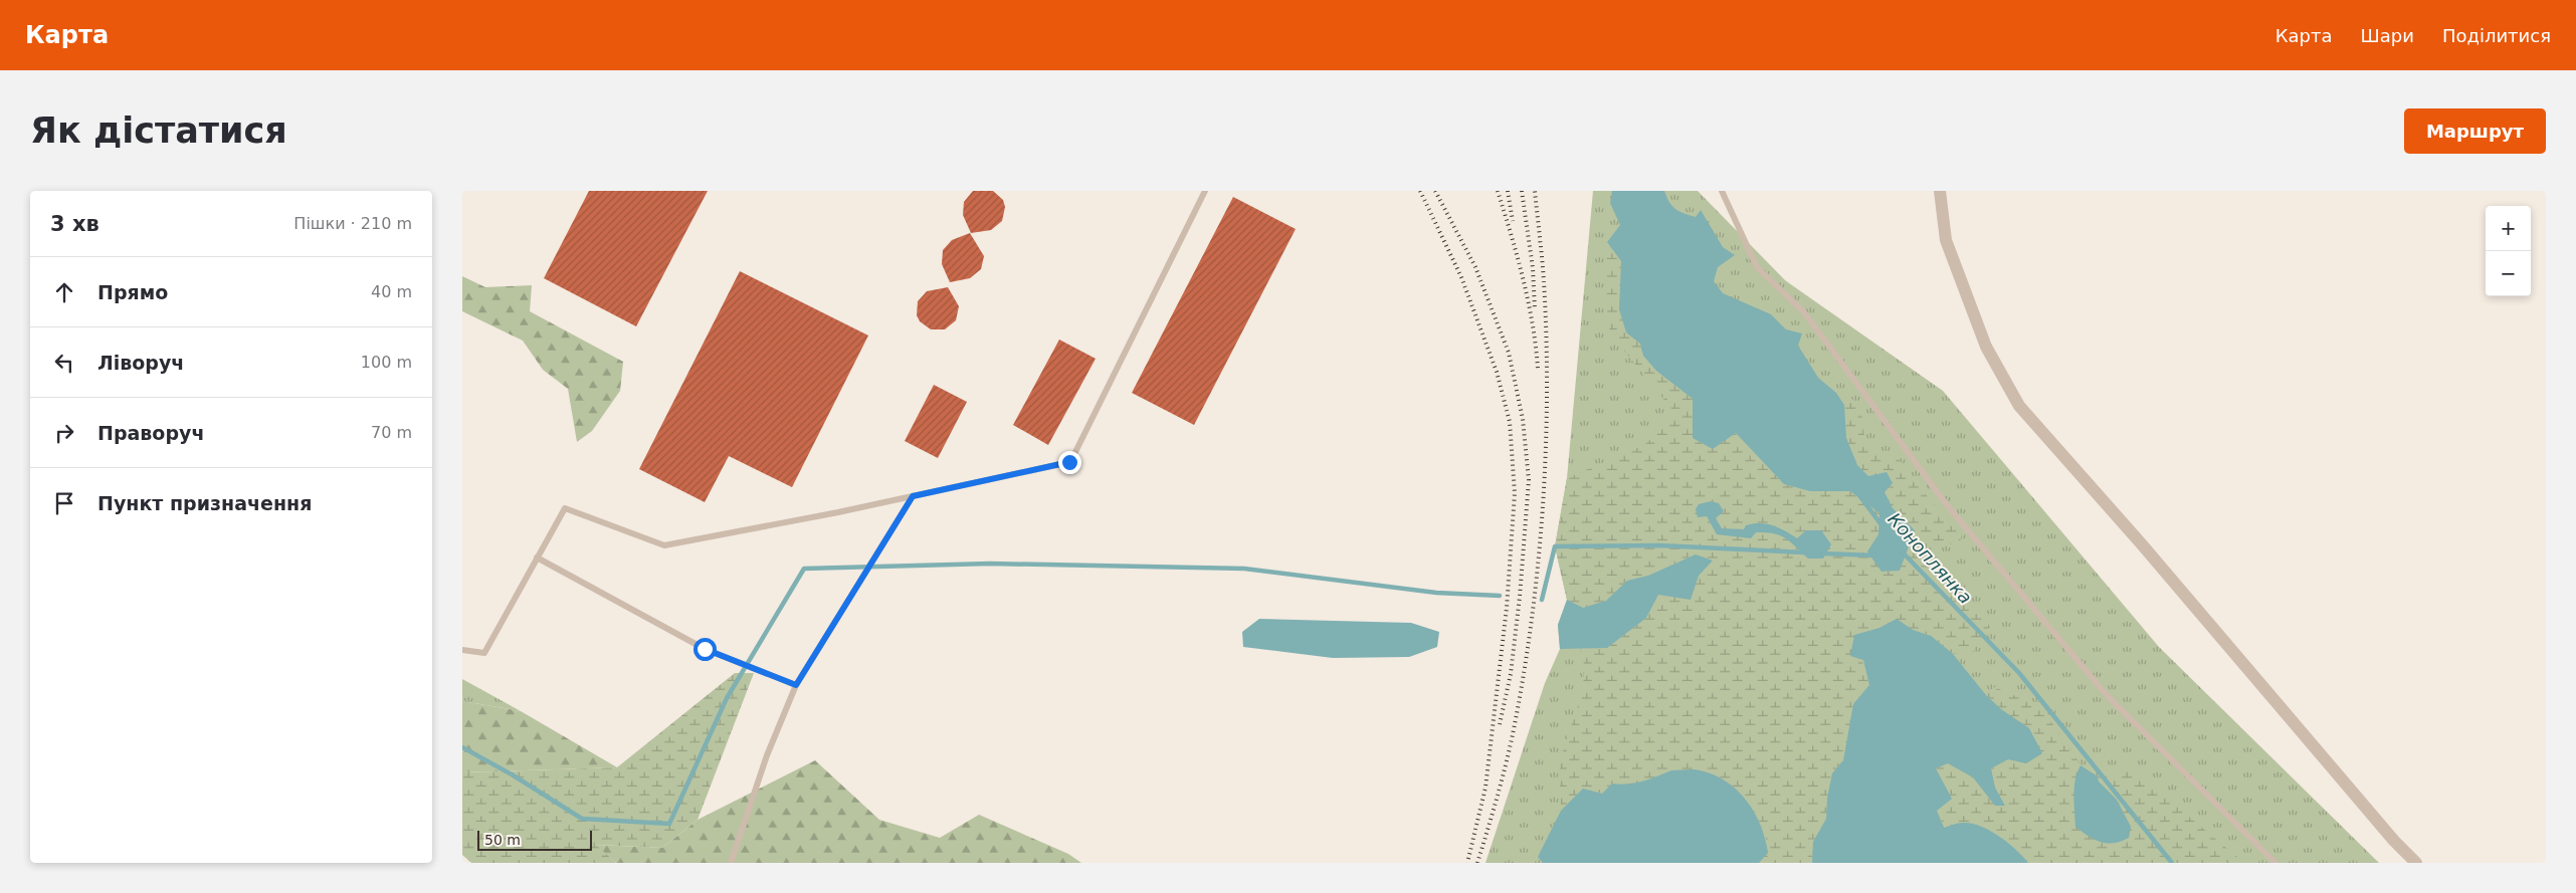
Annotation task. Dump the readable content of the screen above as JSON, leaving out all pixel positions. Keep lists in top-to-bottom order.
{
  "water": ["Коноплянка"],
  "scale_bar": "50 m",
  "page": {
    "header": "Карта",
    "nav": ["Карта", "Шари", "Поділитися"],
    "buttons": "Маршрут",
    "title": "Як дістатися",
    "heading": ["3 хв", "Пішки · 210 m"],
    "map_buttons": ["+", "−"],
    "list": [
      ["Прямо", "40 m"],
      ["Ліворуч", "100 m"],
      ["Праворуч", "70 m"],
      "Пункт призначення"
    ],
    "scale": "50 m"
  }
}
